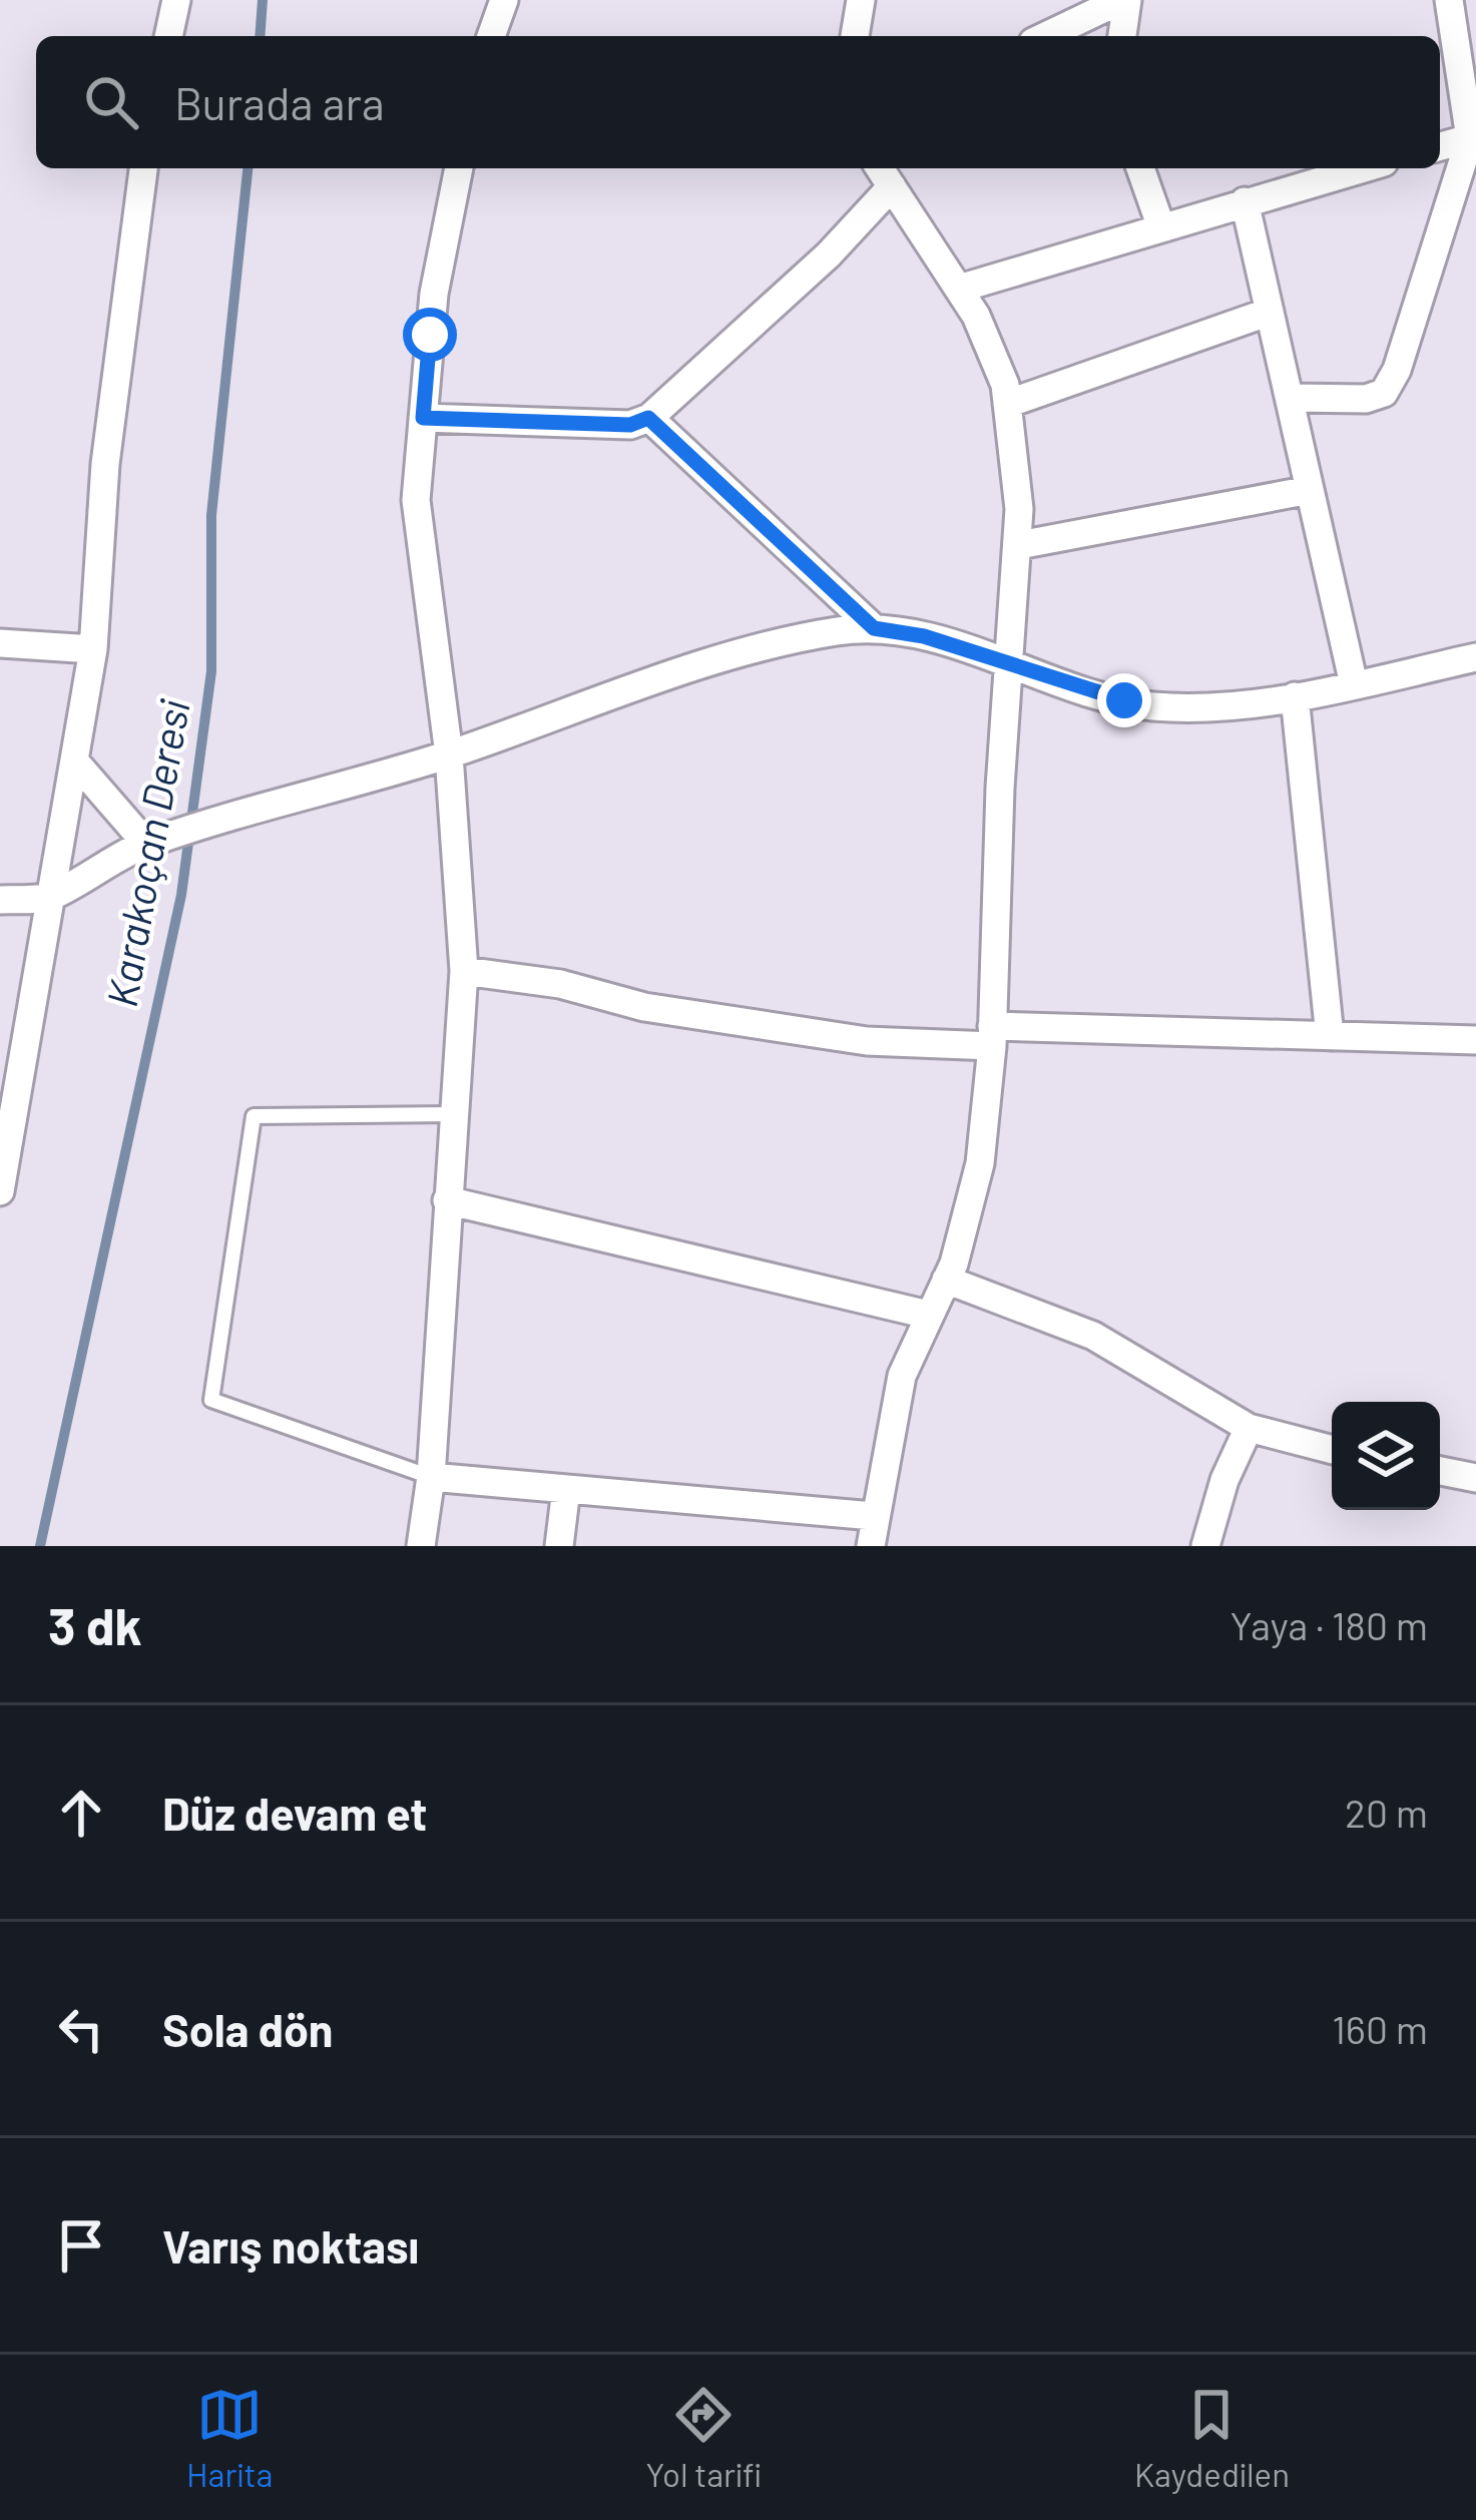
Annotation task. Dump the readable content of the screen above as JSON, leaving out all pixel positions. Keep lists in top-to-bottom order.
{
  "water": ["Karakoçan Deresi"],
  "page": {
    "search": "Burada ara",
    "heading": ["3 dk", "Yaya · 180 m"],
    "list": [
      ["Düz devam et", "20 m"],
      ["Sola dön", "160 m"],
      "Varış noktası"
    ],
    "nav": ["Harita", "Yol tarifi", "Kaydedilen"]
  }
}
